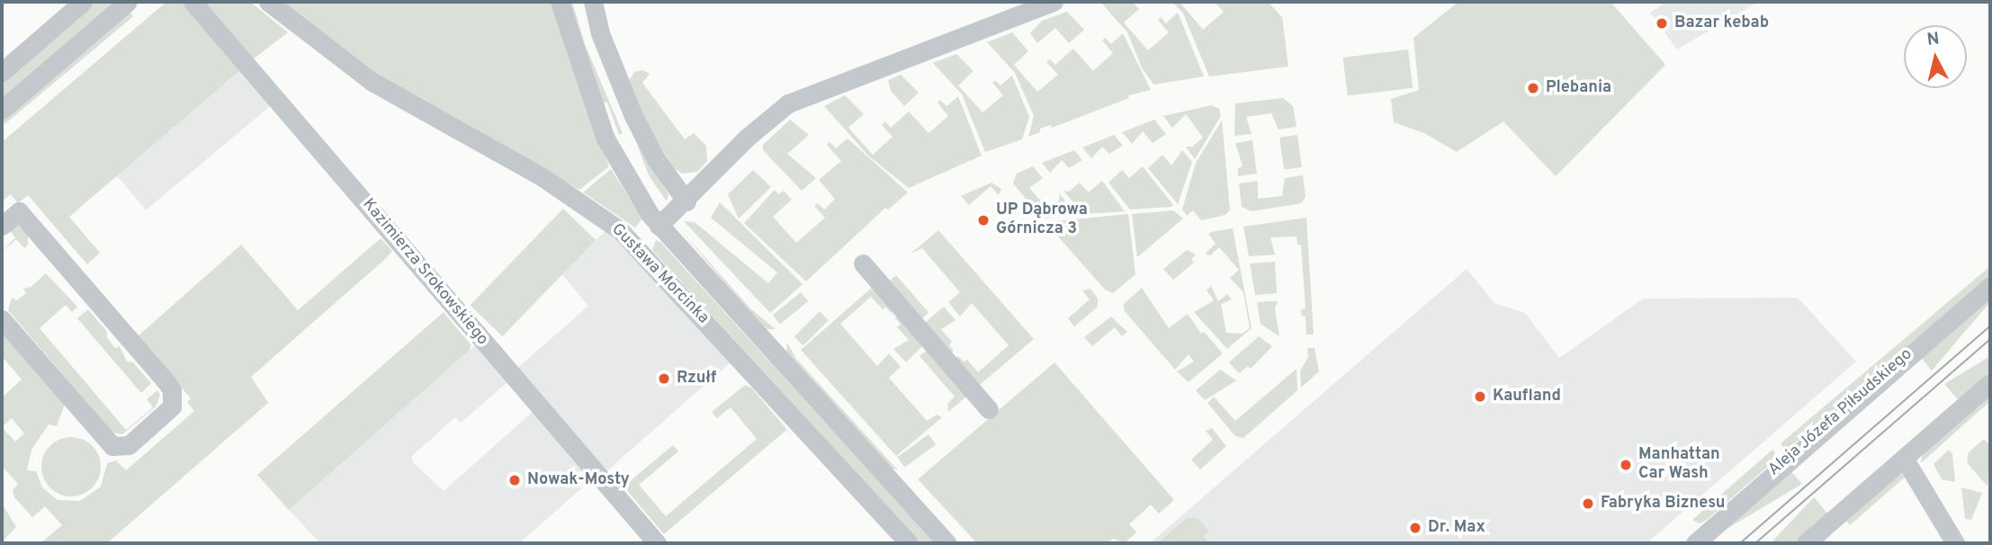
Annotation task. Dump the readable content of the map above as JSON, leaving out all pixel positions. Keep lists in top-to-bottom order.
{
  "streets": {
    "street": ["Kazimierza Srokowskiego", "Gustawa Morcinka", "Aleja Józefa Piłsudskiego"]
  },
  "places": [
    "Bazar kebab",
    "Plebania",
    "UP Dąbrowa Górnicza 3",
    "Rzułf",
    "Kaufland",
    "Manhattan Car Wash",
    "Nowak-Mosty",
    "Fabryka Biznesu",
    "Dr. Max"
  ],
  "north": "top"
}
